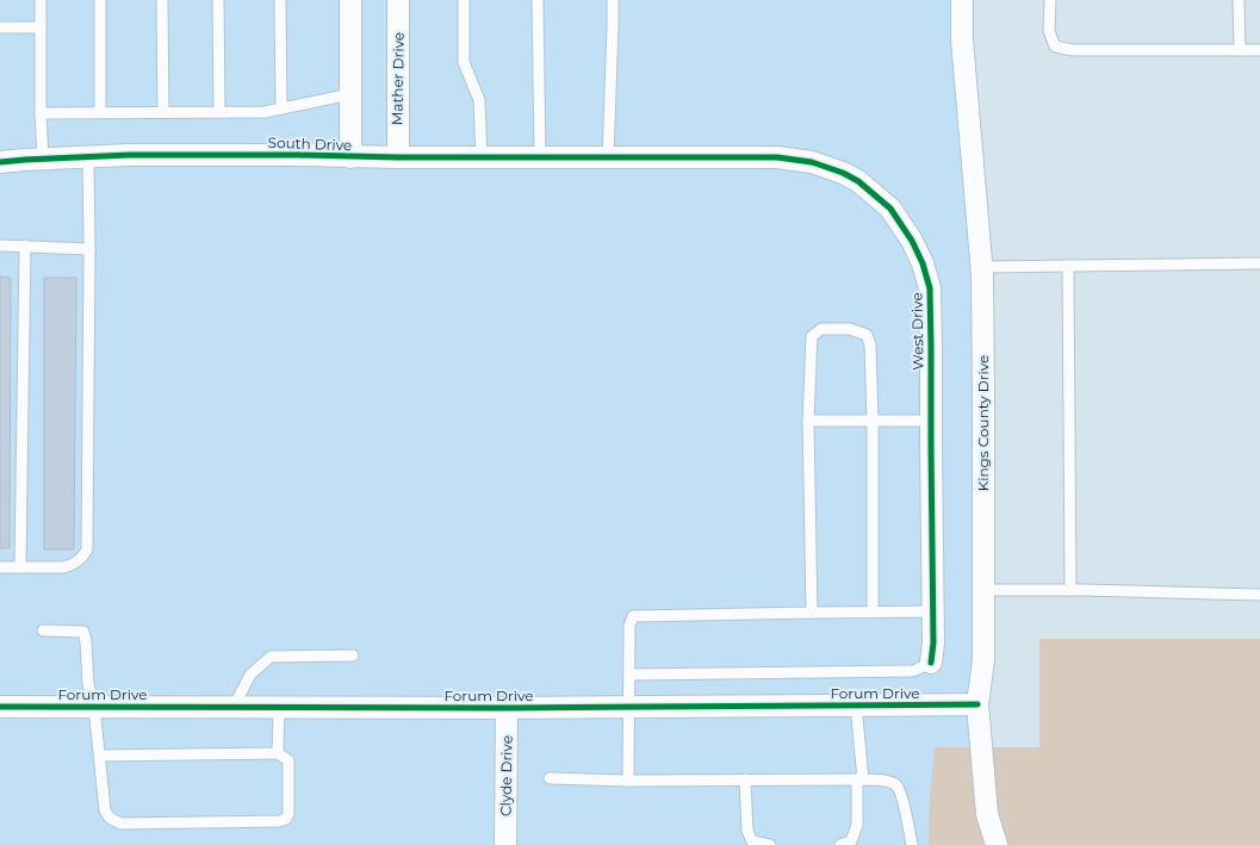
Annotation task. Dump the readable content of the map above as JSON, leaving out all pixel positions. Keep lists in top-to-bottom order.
{
  "streets": {
    "street": [
      "Mather Drive",
      "South Drive",
      "West Drive",
      "Kings County Drive",
      "Forum Drive",
      "Clyde Drive"
    ]
  },
  "crossings": [
    ["Mather Drive", "South Drive"],
    ["South Drive", "West Drive"],
    ["Kings County Drive", "Forum Drive"],
    ["Forum Drive", "Clyde Drive"]
  ]
}
